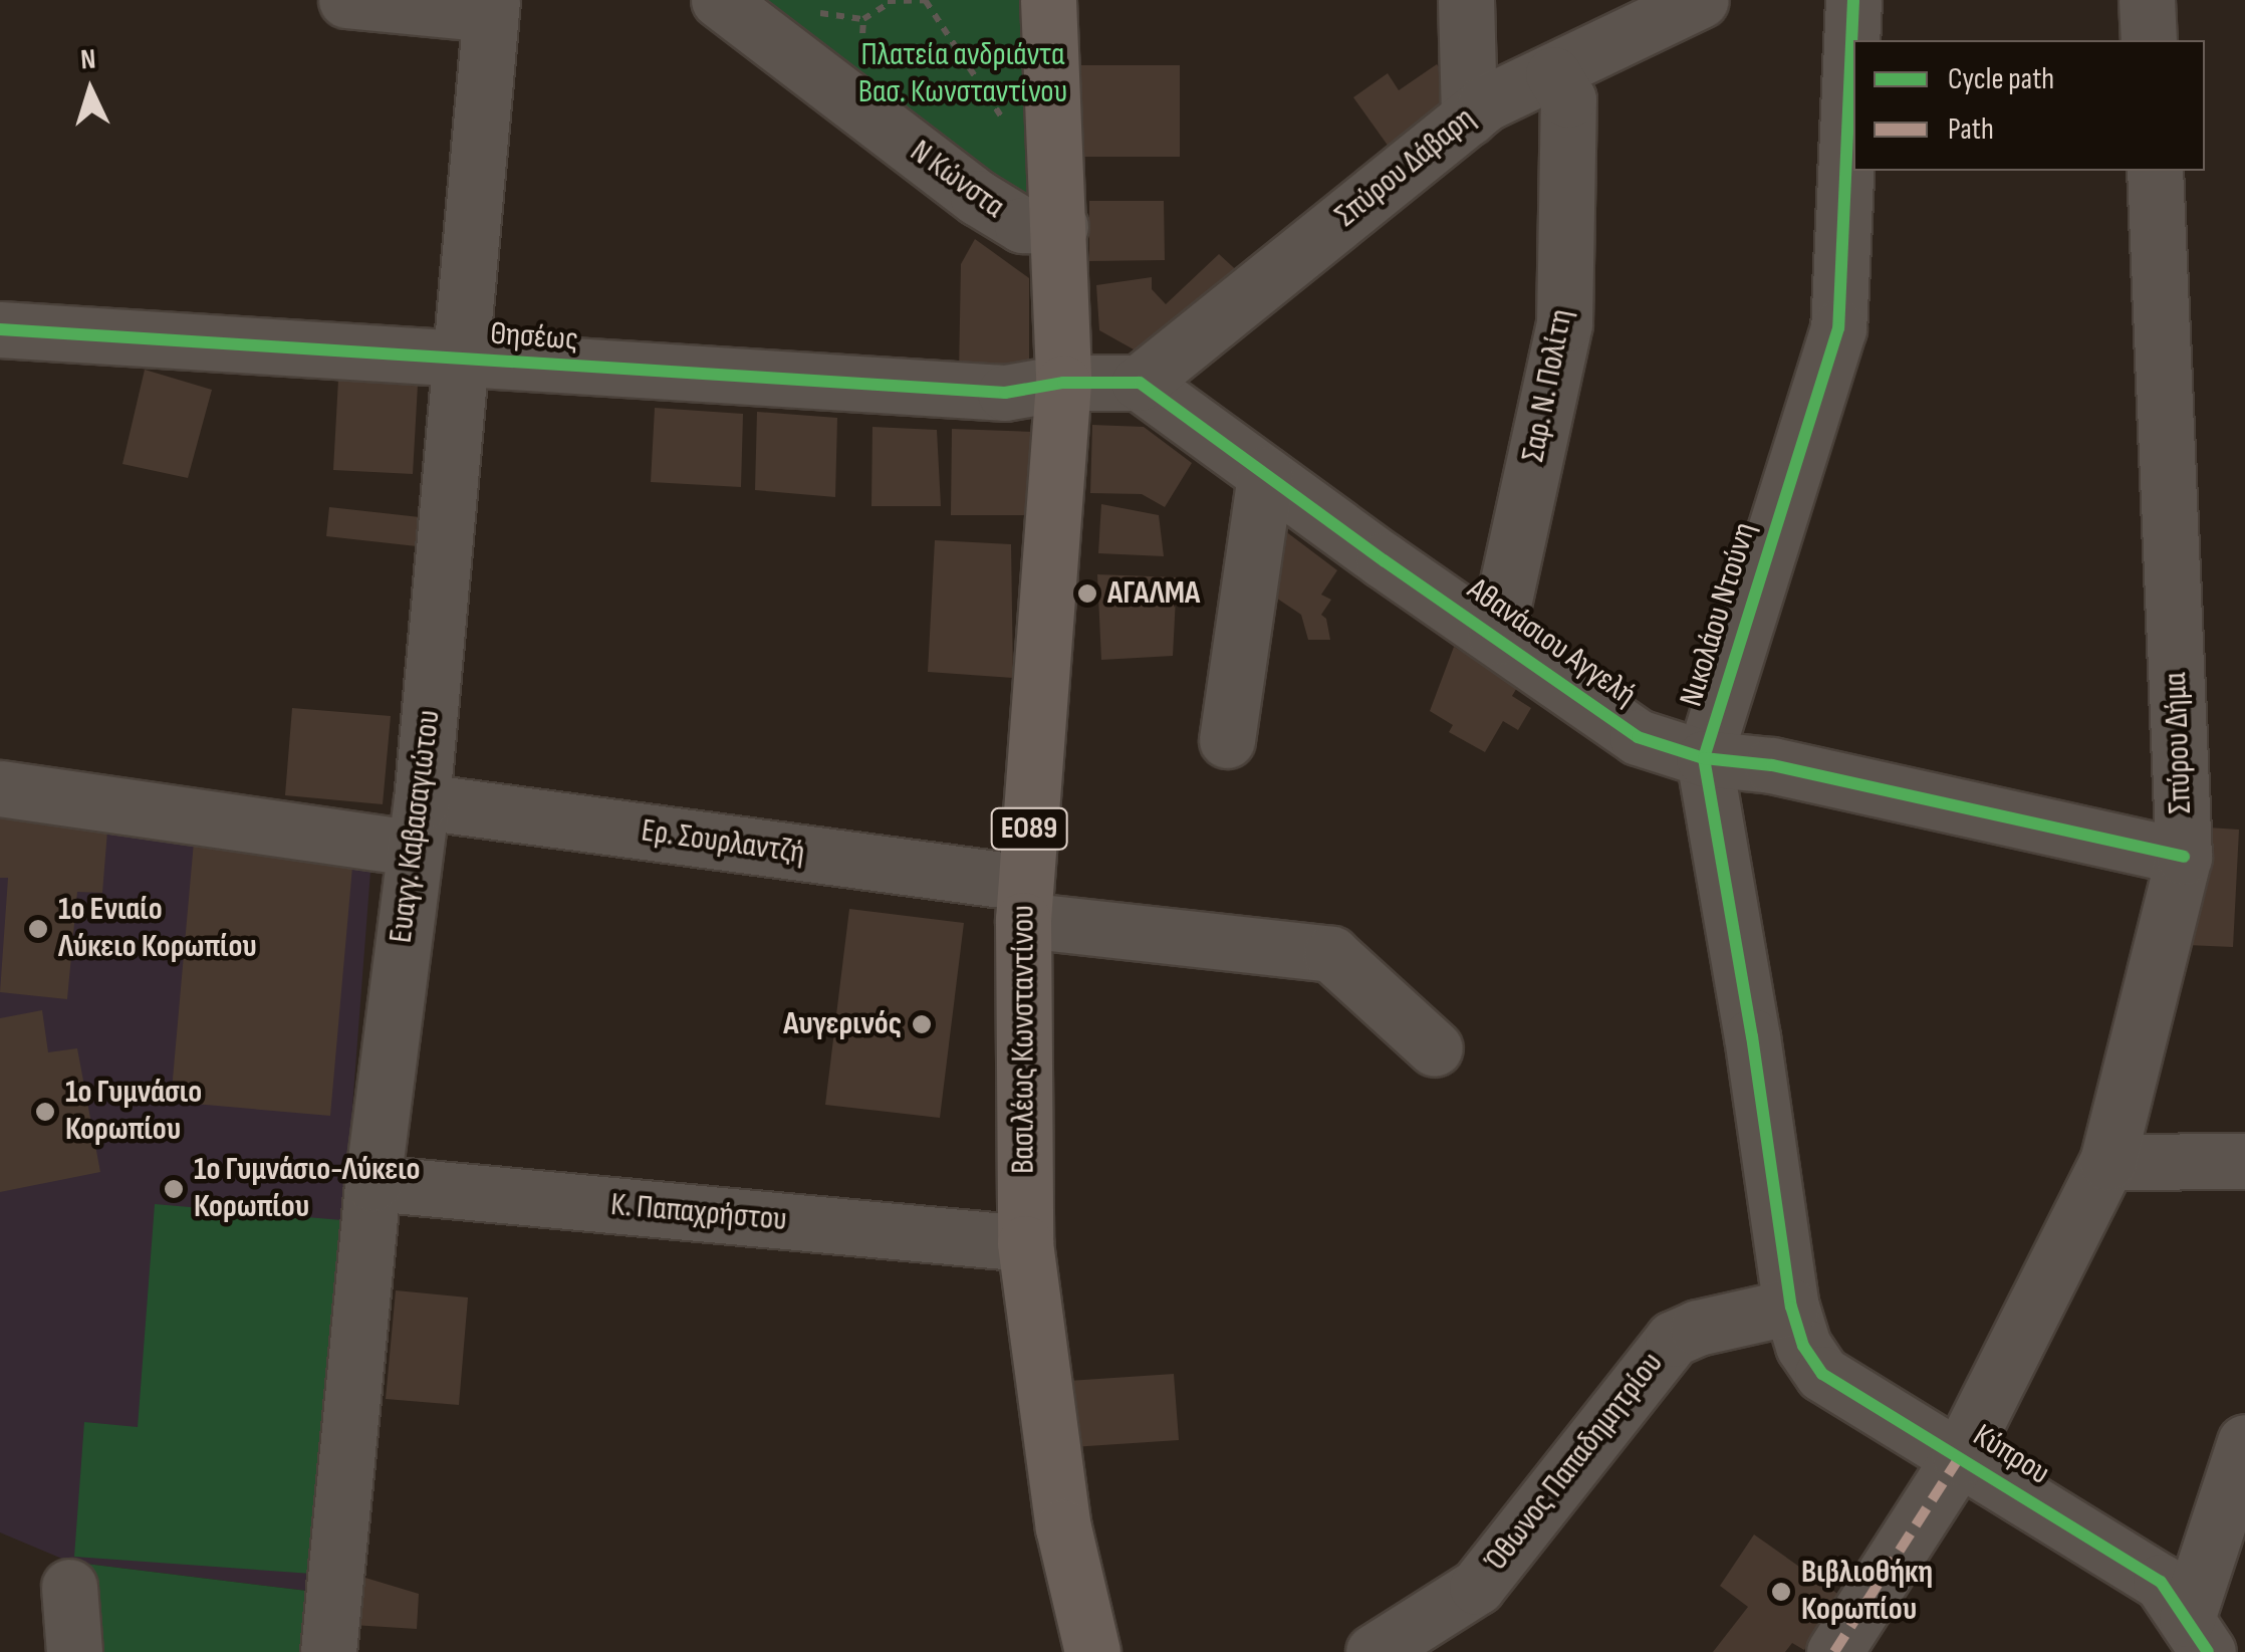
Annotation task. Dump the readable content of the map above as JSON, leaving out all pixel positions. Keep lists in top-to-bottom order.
{
  "streets": {
    "main road": ["ΕΟ89", "Βασιλέως Κωνσταντίνου"],
    "street": [
      "Σπύρου Δάβαρη",
      "Ν Κώνστα",
      "Θησέως",
      "Σαρ. Ν. Πολίτη",
      "Νικολάου Ντούνη",
      "Αθανάσιου Αγγελή",
      "Σπύρου Δήμα",
      "Ευαγγ. Καβασαγιώτου",
      "Ερ. Σουρλαντζή",
      "Κ. Παπαχρήστου",
      "Κύπρου",
      "Όθωνος Παπαδημητρίου"
    ]
  },
  "crossings": [
    ["Σπύρου Δάβαρη", "Σαρ. Ν. Πολίτη"],
    ["Σπύρου Δάβαρη", "Αθανάσιου Αγγελή"],
    ["Ν Κώνστα", "Βασιλέως Κωνσταντίνου"],
    ["Θησέως", "Ευαγγ. Καβασαγιώτου"],
    ["Θησέως", "Βασιλέως Κωνσταντίνου"],
    ["Σαρ. Ν. Πολίτη", "Αθανάσιου Αγγελή"],
    ["Νικολάου Ντούνη", "Αθανάσιου Αγγελή"],
    ["Νικολάου Ντούνη", "Κύπρου"],
    ["Νικολάου Ντούνη", "Όθωνος Παπαδημητρίου"],
    ["Αθανάσιου Αγγελή", "Σπύρου Δήμα"],
    ["Σπύρου Δήμα", "Κύπρου"],
    ["Ευαγγ. Καβασαγιώτου", "Ερ. Σουρλαντζή"],
    ["Ευαγγ. Καβασαγιώτου", "Κ. Παπαχρήστου"],
    ["Ερ. Σουρλαντζή", "Βασιλέως Κωνσταντίνου"],
    ["Βασιλέως Κωνσταντίνου", "Κ. Παπαχρήστου"],
    ["Κύπρου", "Όθωνος Παπαδημητρίου"]
  ],
  "parks": ["Πλατεία ανδριάντα Βασ. Κωνσταντίνου"],
  "places": [
    "ΑΓΑΛΜΑ",
    "1ο Ενιαίο Λύκειο Κορωπίου",
    "Αυγερινός",
    "1ο Γυμνάσιο Κορωπίου",
    "1ο Γυμνάσιο-Λύκειο Κορωπίου",
    "Βιβλιοθήκη Κορωπίου"
  ],
  "legend": ["Cycle path", "Path"],
  "north": "top"
}
